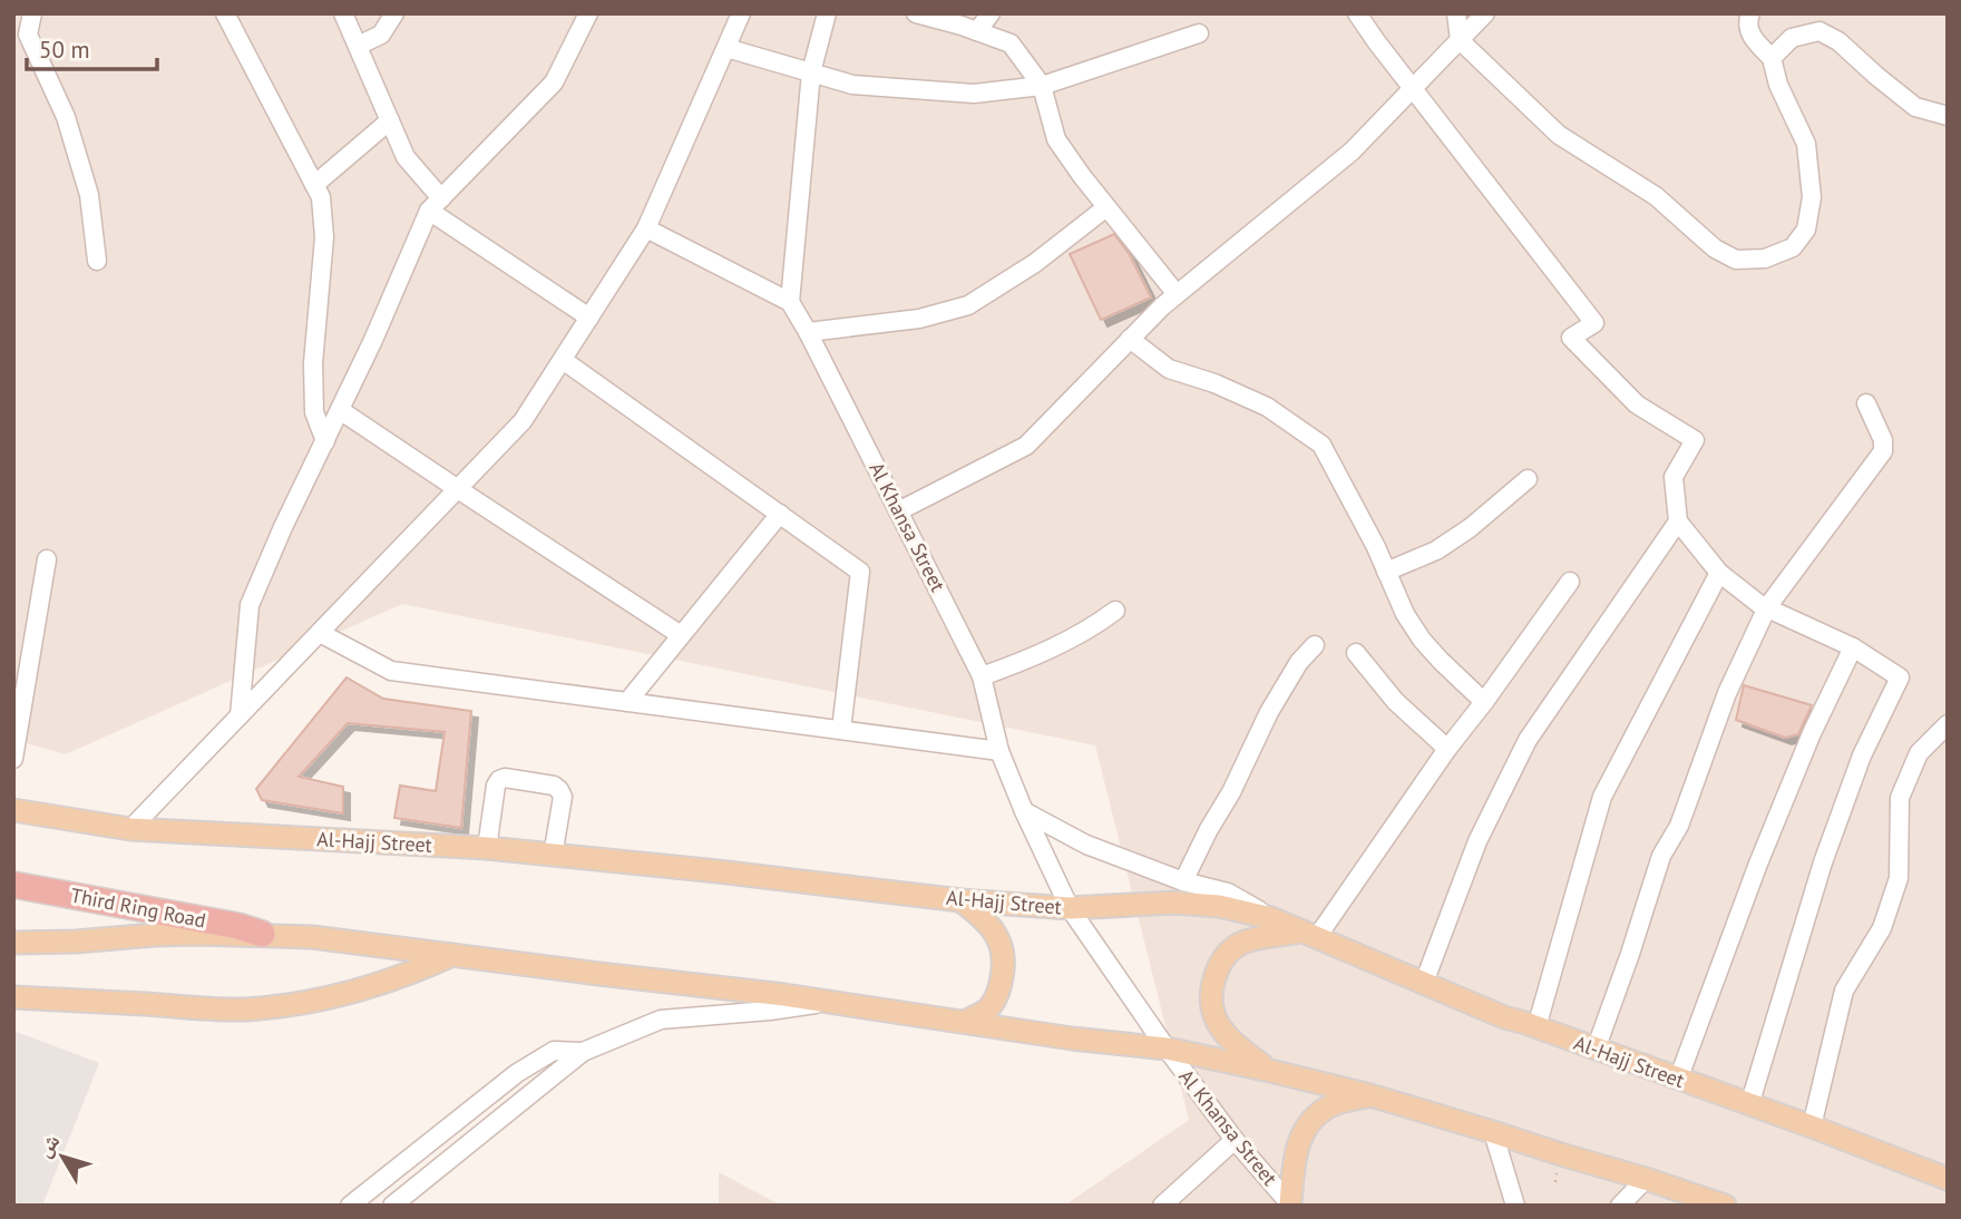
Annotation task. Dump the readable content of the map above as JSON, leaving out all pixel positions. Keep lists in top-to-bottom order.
{
  "streets": {
    "highway": ["Third Ring Road"],
    "main road": ["Al-Hajj Street"],
    "street": ["Al Khansa Street"]
  },
  "crossings": [
    ["Al Khansa Street", "Al-Hajj Street"]
  ],
  "scale_bar": "50 m",
  "north": "top left"
}
